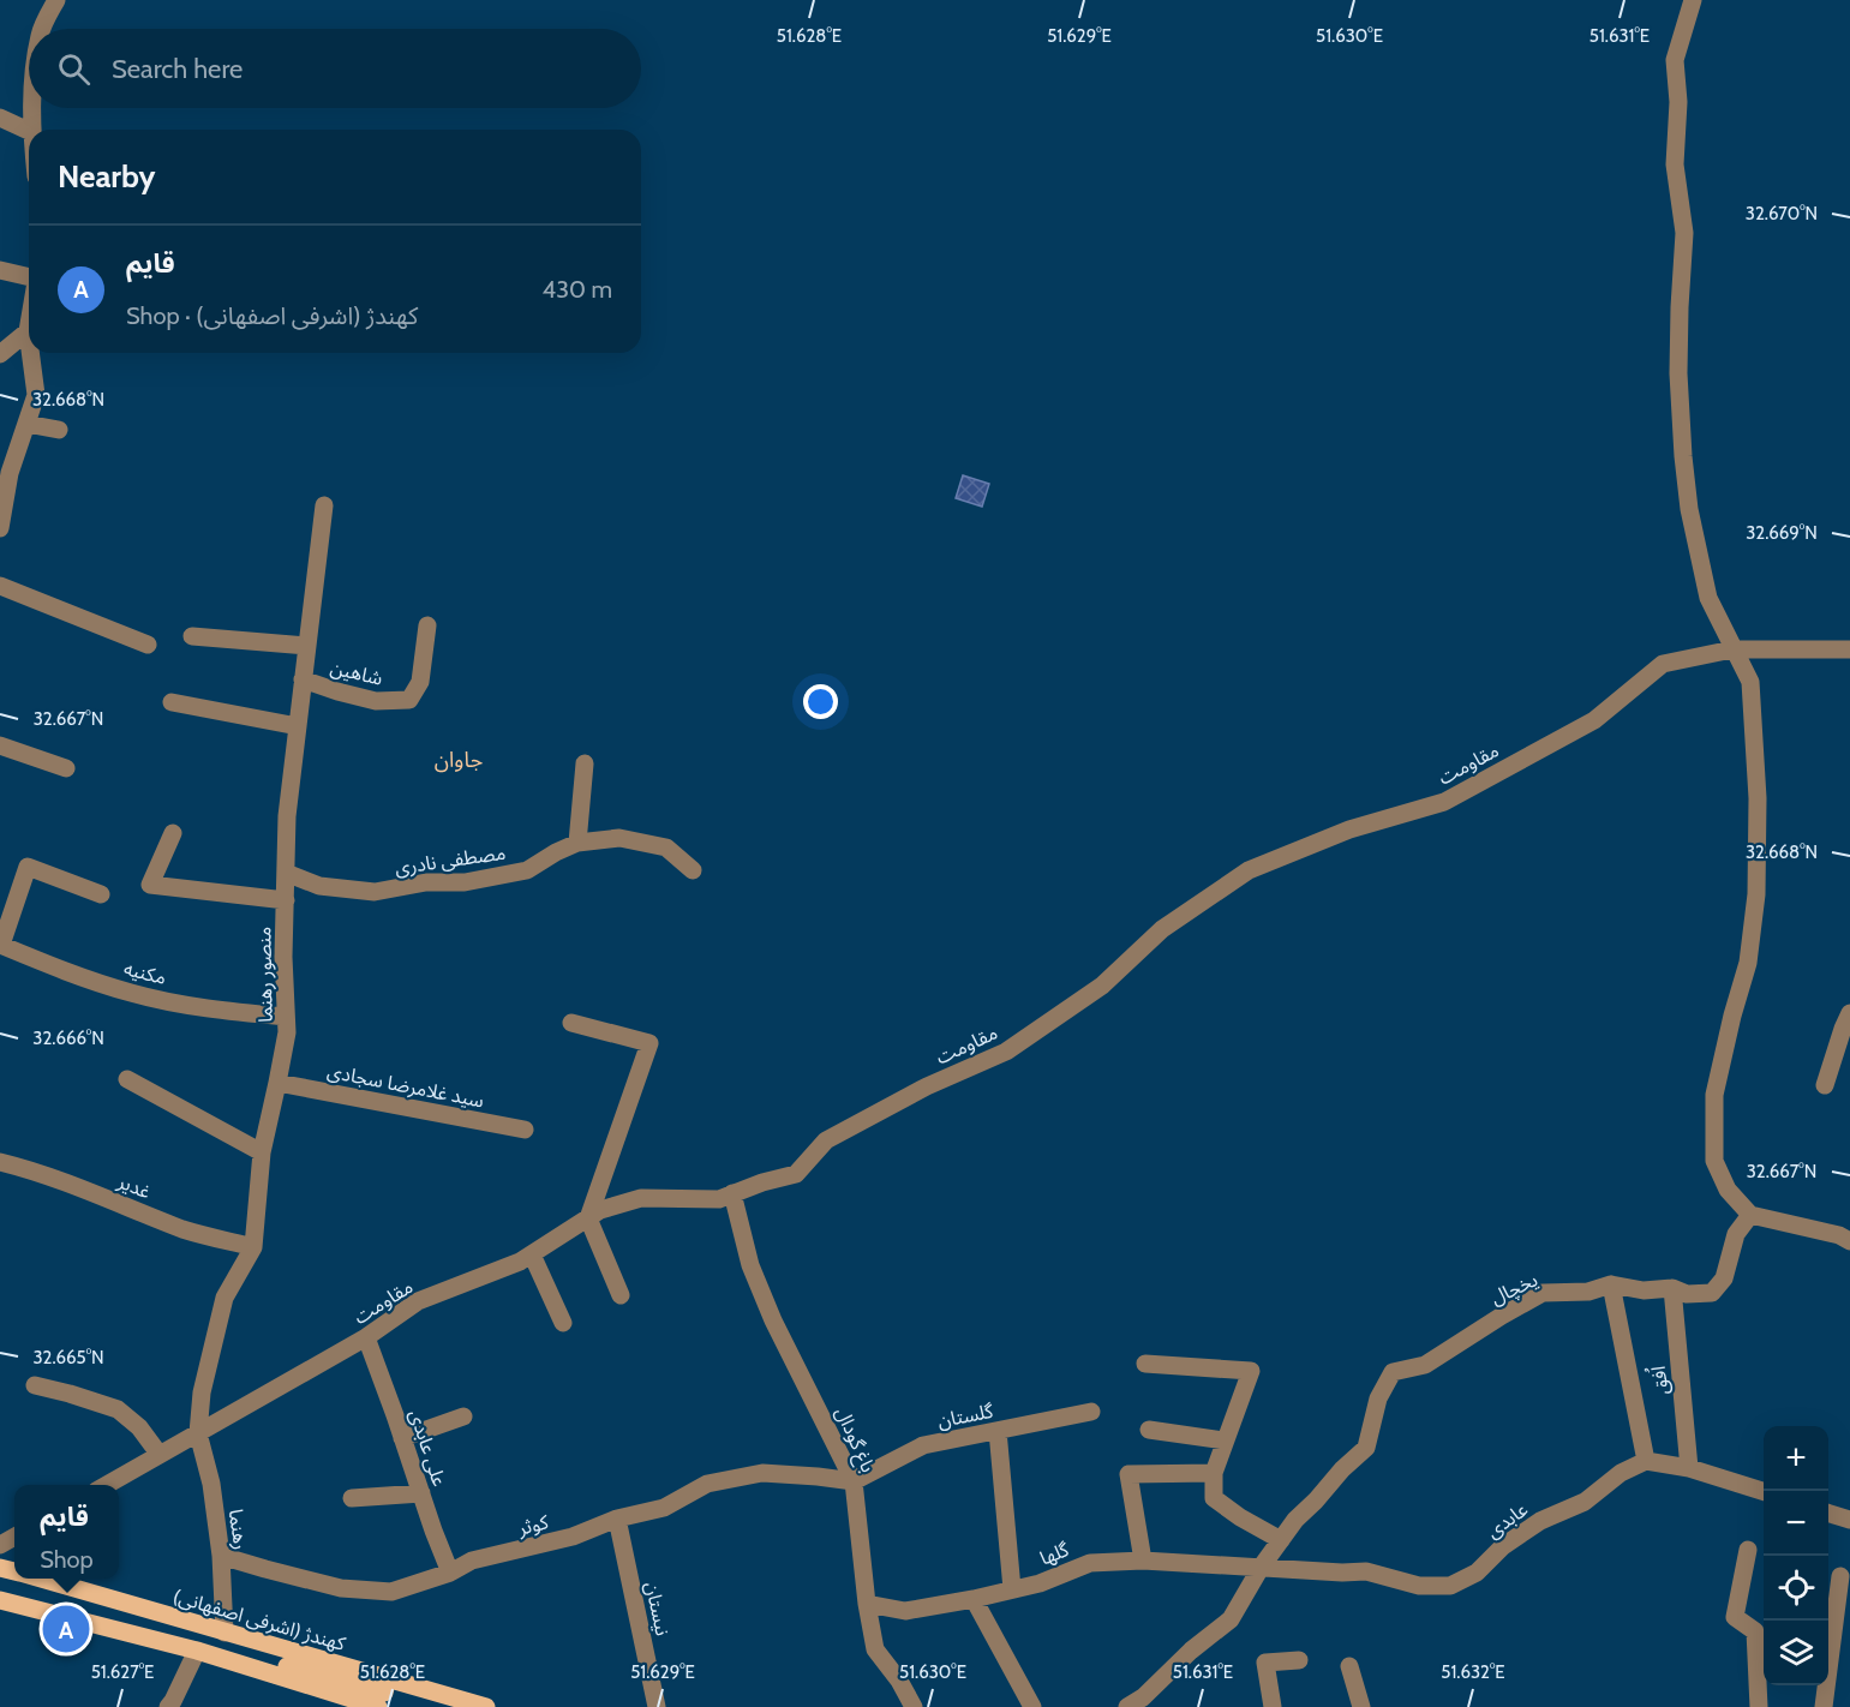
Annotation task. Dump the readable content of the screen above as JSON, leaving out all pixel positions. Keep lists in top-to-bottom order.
{
  "streets": {
    "main road": ["کهندژ (اشرفی اصفهانی)"],
    "street": [
      "شاهین",
      "مقاومت",
      "مصطفی نادری",
      "مکنیه",
      "منصور رهنما",
      "سید غلامرضا سجادی",
      "غدیر",
      "یخچال",
      "اُفق",
      "گلستان",
      "باغ گودال",
      "علی عابدی",
      "عابدی",
      "کوثر",
      "رهنما",
      "گلها",
      "نیستان"
    ]
  },
  "crossings": [
    ["شاهین", "منصور رهنما"],
    ["مقاومت", "منصور رهنما"],
    ["مقاومت", "باغ گودال"],
    ["مقاومت", "علی عابدی"],
    ["مقاومت", "رهنما"],
    ["مصطفی نادری", "منصور رهنما"],
    ["مکنیه", "منصور رهنما"],
    ["منصور رهنما", "سید غلامرضا سجادی"],
    ["منصور رهنما", "غدیر"],
    ["منصور رهنما", "رهنما"],
    ["یخچال", "اُفق"],
    ["یخچال", "عابدی"],
    ["یخچال", "گلها"],
    ["گلستان", "باغ گودال"],
    ["گلستان", "کوثر"],
    ["باغ گودال", "کوثر"],
    ["باغ گودال", "گلها"],
    ["علی عابدی", "کوثر"],
    ["عابدی", "گلها"],
    ["کوثر", "رهنما"],
    ["کوثر", "نیستان"],
    ["رهنما", "کهندژ (اشرفی اصفهانی)"]
  ],
  "districts": ["جاوان"],
  "page": {
    "search": "Search here",
    "heading": "Nearby",
    "list": [
      {
        "mark": "A",
        "name": "قایم",
        "note": "Shop · کهندژ (اشرفی اصفهانی)",
        "value": "430 m"
      }
    ],
    "map_buttons": ["+", "−"],
    "popup": ["قایم", "Shop"],
    "pins": "A"
  },
  "coordinates": [
    "51.628°E",
    "51.629°E",
    "51.630°E",
    "51.631°E",
    "32.670°N",
    "32.668°N",
    "32.669°N",
    "32.667°N",
    "32.666°N",
    "32.665°N",
    "51.627°E",
    "51.632°E"
  ]
}
